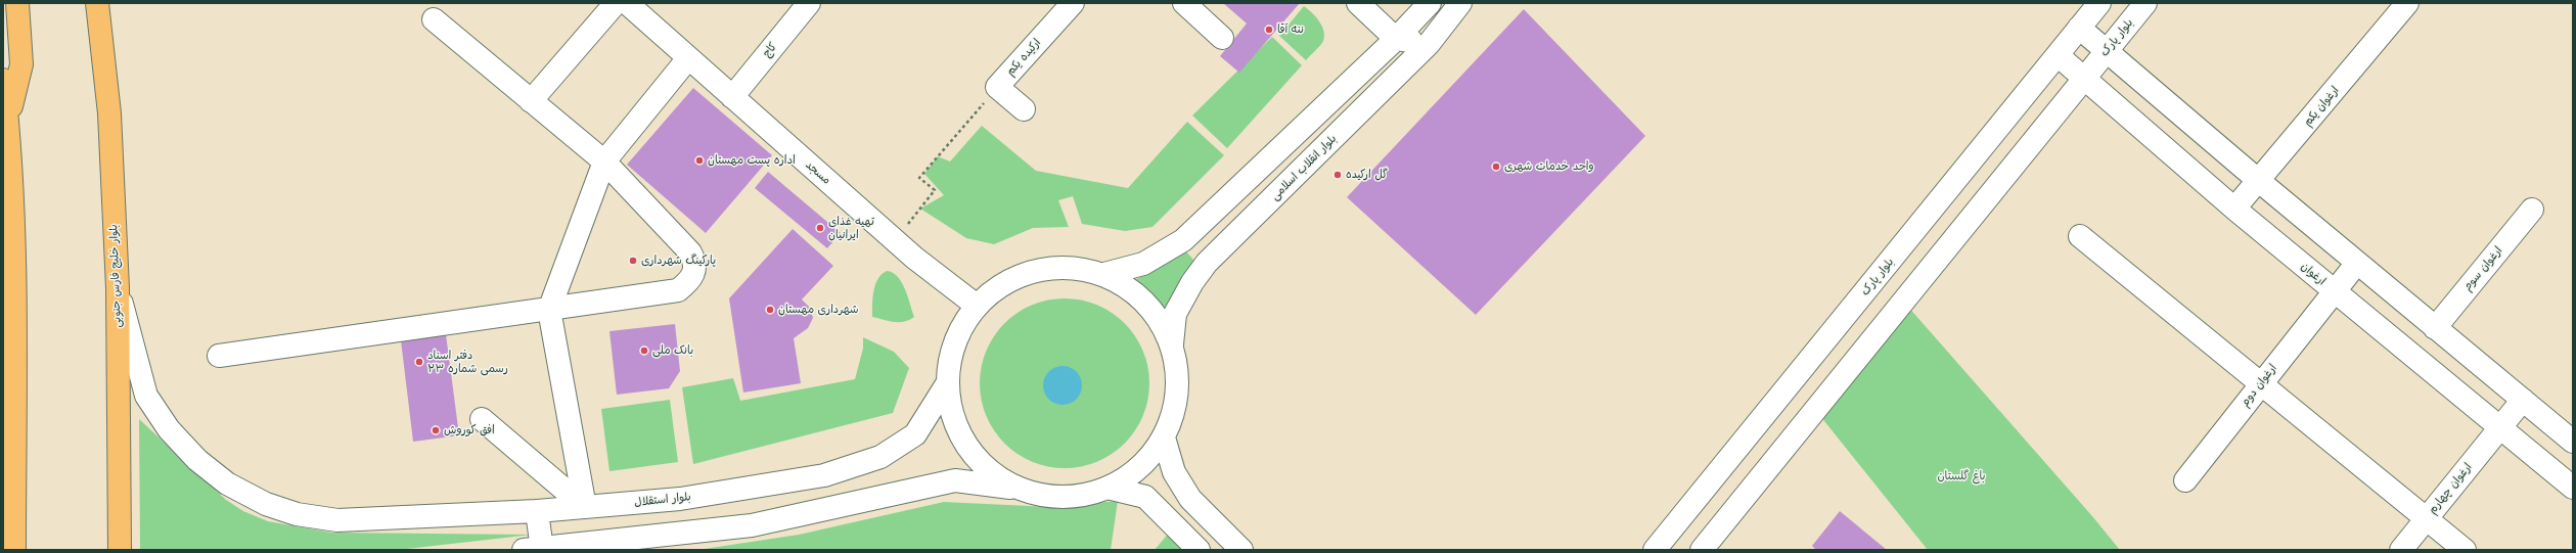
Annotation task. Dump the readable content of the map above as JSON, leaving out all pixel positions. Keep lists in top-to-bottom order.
{
  "streets": {
    "main road": ["بلوار خلیج فارس جنوبی"],
    "street": [
      "بلوار پارک",
      "کاج",
      "ارکیده یکم",
      "ارغوان یکم",
      "بلوار انقلاب اسلامی",
      "مسجد",
      "ارغوان سوم",
      "ارغوان",
      "ارغوان دوم",
      "ارغوان چهارم",
      "بلوار استقلال"
    ]
  },
  "crossings": [
    ["بلوار پارک", "ارغوان"],
    ["کاج", "مسجد"],
    ["ارغوان یکم", "ارغوان"],
    ["ارغوان", "ارغوان دوم"],
    ["ارغوان", "ارغوان چهارم"],
    ["بلوار خلیج فارس جنوبی", "بلوار استقلال"]
  ],
  "parks": ["باغ گلستان"],
  "places": [
    "ننه آقا",
    "اداره پست مهستان",
    "واحد خدمات شهری",
    "گل ارکیده",
    "تهیه غذای ایرانیان",
    "پارکینگ شهرداری",
    "شهرداری مهستان",
    "بانک ملی",
    "دفتر اسناد رسمی شماره ۲۳",
    "افق کوروش"
  ]
}
